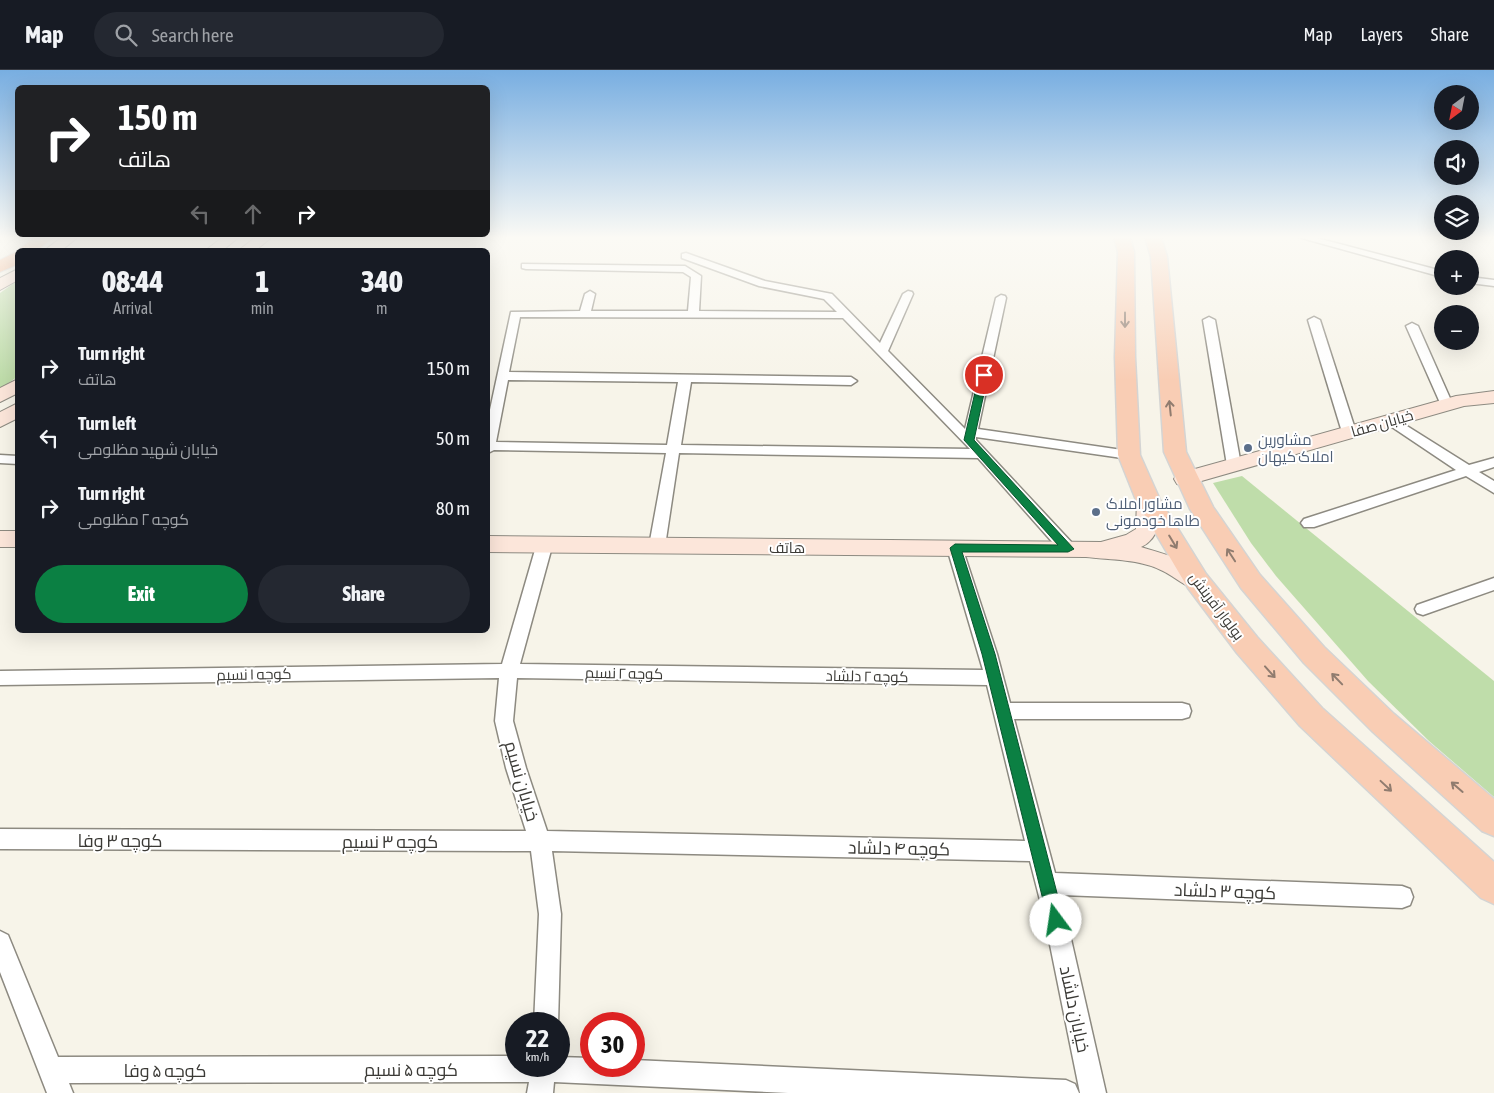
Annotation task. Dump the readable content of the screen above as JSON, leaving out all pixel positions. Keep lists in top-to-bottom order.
{
  "streets": {
    "main road": ["بولوار آفرینش"],
    "street": [
      "خیابان صفا",
      "هاتف",
      "کوچه ۲ نسیم",
      "کوچه ۱ نسیم",
      "کوچه ۲ دلشاد",
      "خیابان نسیم",
      "کوچه ۳ وفا",
      "کوچه ۳ نسیم",
      "کوچه ۴ دلشاد",
      "کوچه ۳ دلشاد",
      "خیابان دلشاد",
      "کوچه ۵ نسیم",
      "کوچه ۵ وفا"
    ]
  },
  "crossings": [
    ["هاتف", "بولوار آفرینش"],
    ["هاتف", "خیابان نسیم"],
    ["هاتف", "خیابان دلشاد"],
    ["کوچه ۲ نسیم", "کوچه ۱ نسیم"],
    ["کوچه ۲ نسیم", "کوچه ۲ دلشاد"],
    ["کوچه ۲ نسیم", "خیابان نسیم"],
    ["کوچه ۱ نسیم", "خیابان نسیم"],
    ["کوچه ۲ دلشاد", "خیابان دلشاد"],
    ["خیابان نسیم", "کوچه ۳ نسیم"],
    ["خیابان نسیم", "کوچه ۴ دلشاد"],
    ["کوچه ۳ وفا", "کوچه ۳ نسیم"],
    ["کوچه ۳ نسیم", "کوچه ۴ دلشاد"],
    ["کوچه ۴ دلشاد", "خیابان دلشاد"],
    ["کوچه ۳ دلشاد", "خیابان دلشاد"],
    ["کوچه ۵ نسیم", "کوچه ۵ وفا"]
  ],
  "places": ["مشاورین املاک کیهان", "مشاور املاک طاها خودمونی"],
  "north": "bottom left",
  "page": {
    "header": "Map",
    "search": "Search here",
    "nav": ["Map", "Layers", "Share"],
    "map_buttons": ["+", "−"],
    "turn": ["150 m", "هاتف"],
    "eta": [
      "08:44",
      "Arrival",
      "1",
      "min",
      "340",
      "m"
    ],
    "list": [
      {
        "name": "Turn right",
        "note": "هاتف",
        "value": "150 m"
      },
      {
        "name": "Turn left",
        "note": "خیابان شهید مظلومی",
        "value": "50 m"
      },
      {
        "name": "Turn right",
        "note": "کوچه ۲ مظلومی",
        "value": "80 m"
      }
    ],
    "buttons": ["Exit", "Share"],
    "speed": "22 km/h",
    "limit": "30"
  }
}
